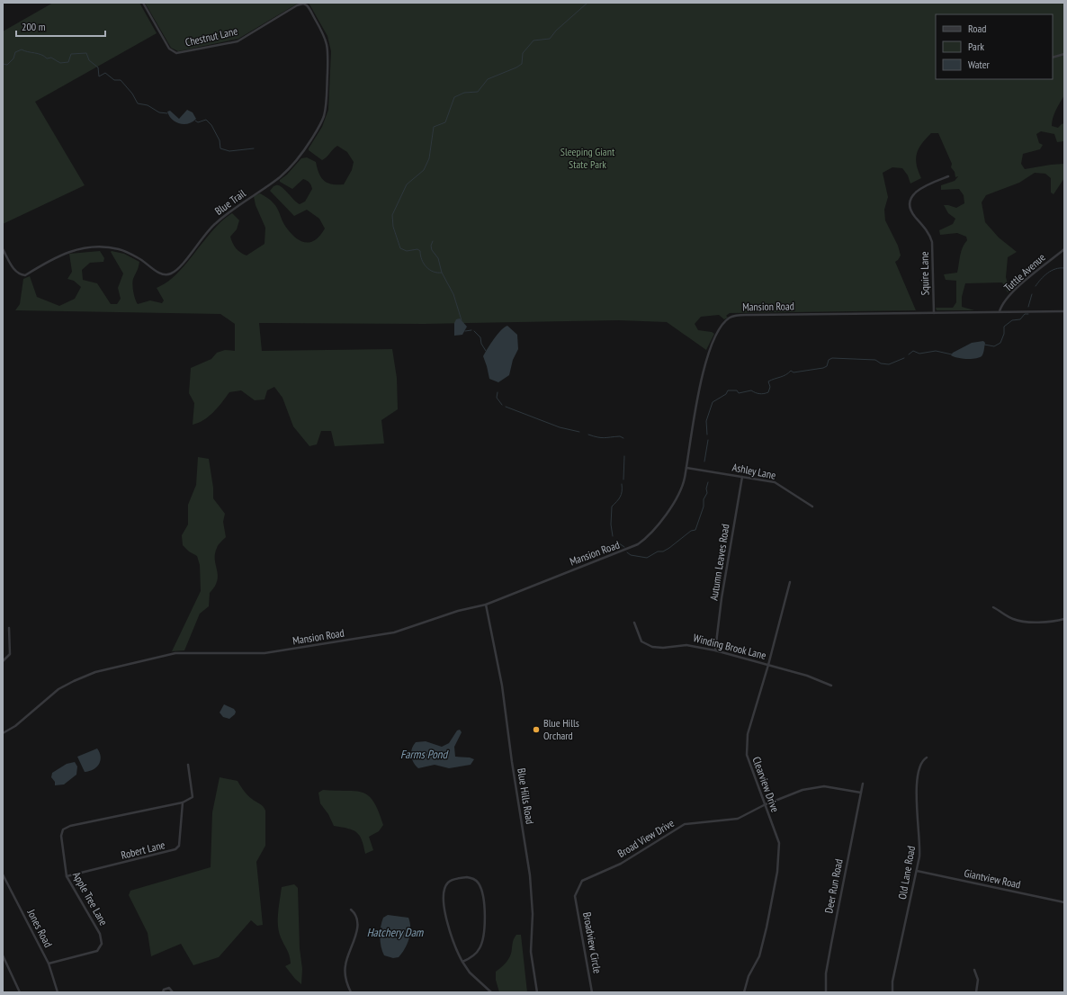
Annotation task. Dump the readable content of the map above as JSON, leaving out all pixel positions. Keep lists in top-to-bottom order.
{
  "streets": {
    "street": [
      "Chestnut Lane",
      "Blue Trail",
      "Tuttle Avenue",
      "Squire Lane",
      "Mansion Road",
      "Ashley Lane",
      "Autumn Leaves Road",
      "Winding Brook Lane",
      "Clearview Drive",
      "Blue Hills Road",
      "Broad View Drive",
      "Robert Lane",
      "Old Lane Road",
      "Giantview Road",
      "Deer Run Road",
      "Apple Tree Lane",
      "Jones Road",
      "Broadview Circle"
    ]
  },
  "crossings": [
    ["Chestnut Lane", "Blue Trail"],
    ["Tuttle Avenue", "Mansion Road"],
    ["Squire Lane", "Mansion Road"],
    ["Mansion Road", "Ashley Lane"],
    ["Mansion Road", "Blue Hills Road"],
    ["Ashley Lane", "Autumn Leaves Road"],
    ["Autumn Leaves Road", "Winding Brook Lane"],
    ["Winding Brook Lane", "Clearview Drive"],
    ["Clearview Drive", "Broad View Drive"],
    ["Broad View Drive", "Deer Run Road"],
    ["Broad View Drive", "Broadview Circle"],
    ["Robert Lane", "Apple Tree Lane"],
    ["Old Lane Road", "Giantview Road"],
    ["Apple Tree Lane", "Jones Road"]
  ],
  "water": ["Farms Pond", "Hatchery Dam"],
  "parks": ["Sleeping Giant State Park"],
  "places": ["Blue Hills Orchard"],
  "legend": ["Road", "Park", "Water"],
  "scale_bar": "200 m"
}
